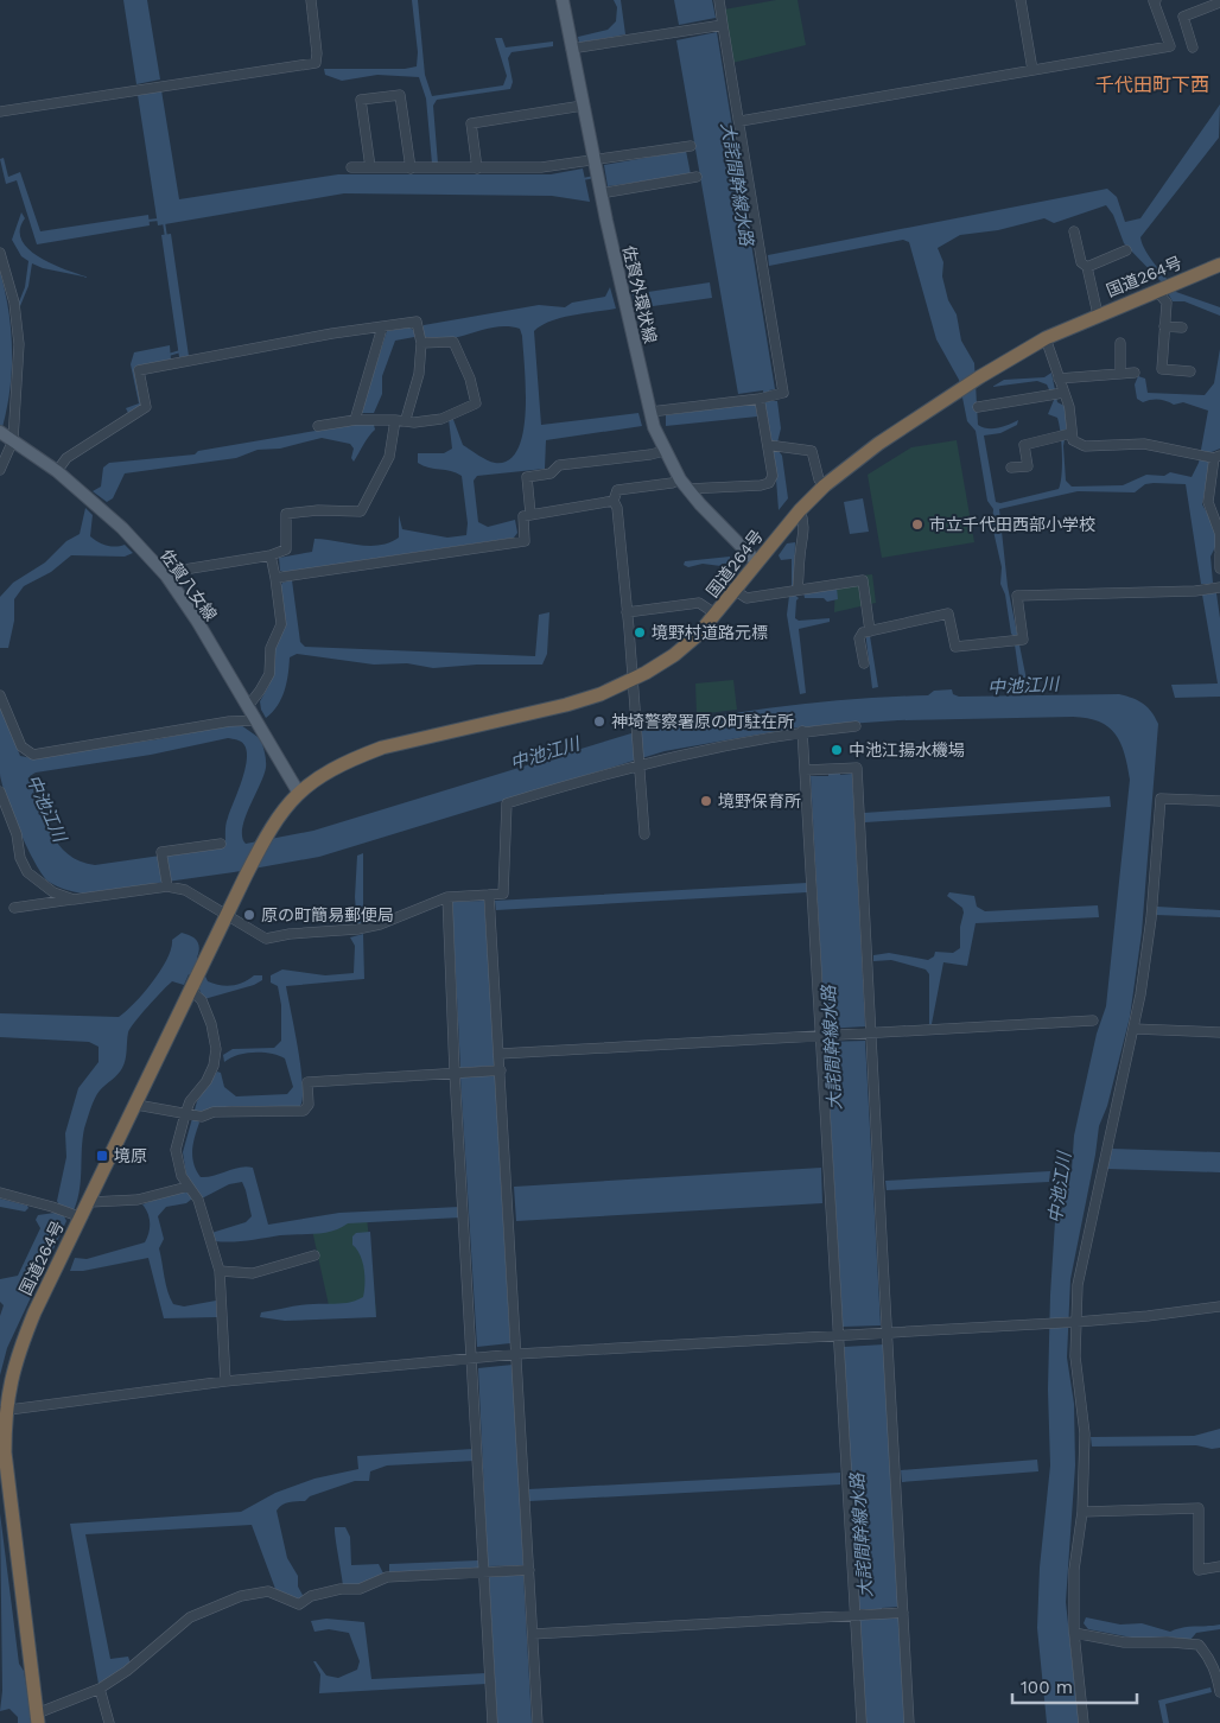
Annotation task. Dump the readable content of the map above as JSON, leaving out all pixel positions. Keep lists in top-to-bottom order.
{
  "streets": {
    "highway": ["国道264号"],
    "main road": ["佐賀外環状線", "佐賀八女線"]
  },
  "crossings": [
    ["国道264号", "佐賀外環状線"],
    ["国道264号", "佐賀八女線"]
  ],
  "districts": ["千代田町下西"],
  "water": ["大詫間幹線水路", "中池江川"],
  "places": {
    "other": [
      "市立千代田西部小学校",
      "境野村道路元標",
      "神埼警察署原の町駐在所",
      "中池江揚水機場",
      "境野保育所",
      "原の町簡易郵便局"
    ],
    "transit": ["境原"]
  },
  "scale_bar": "100 m"
}
